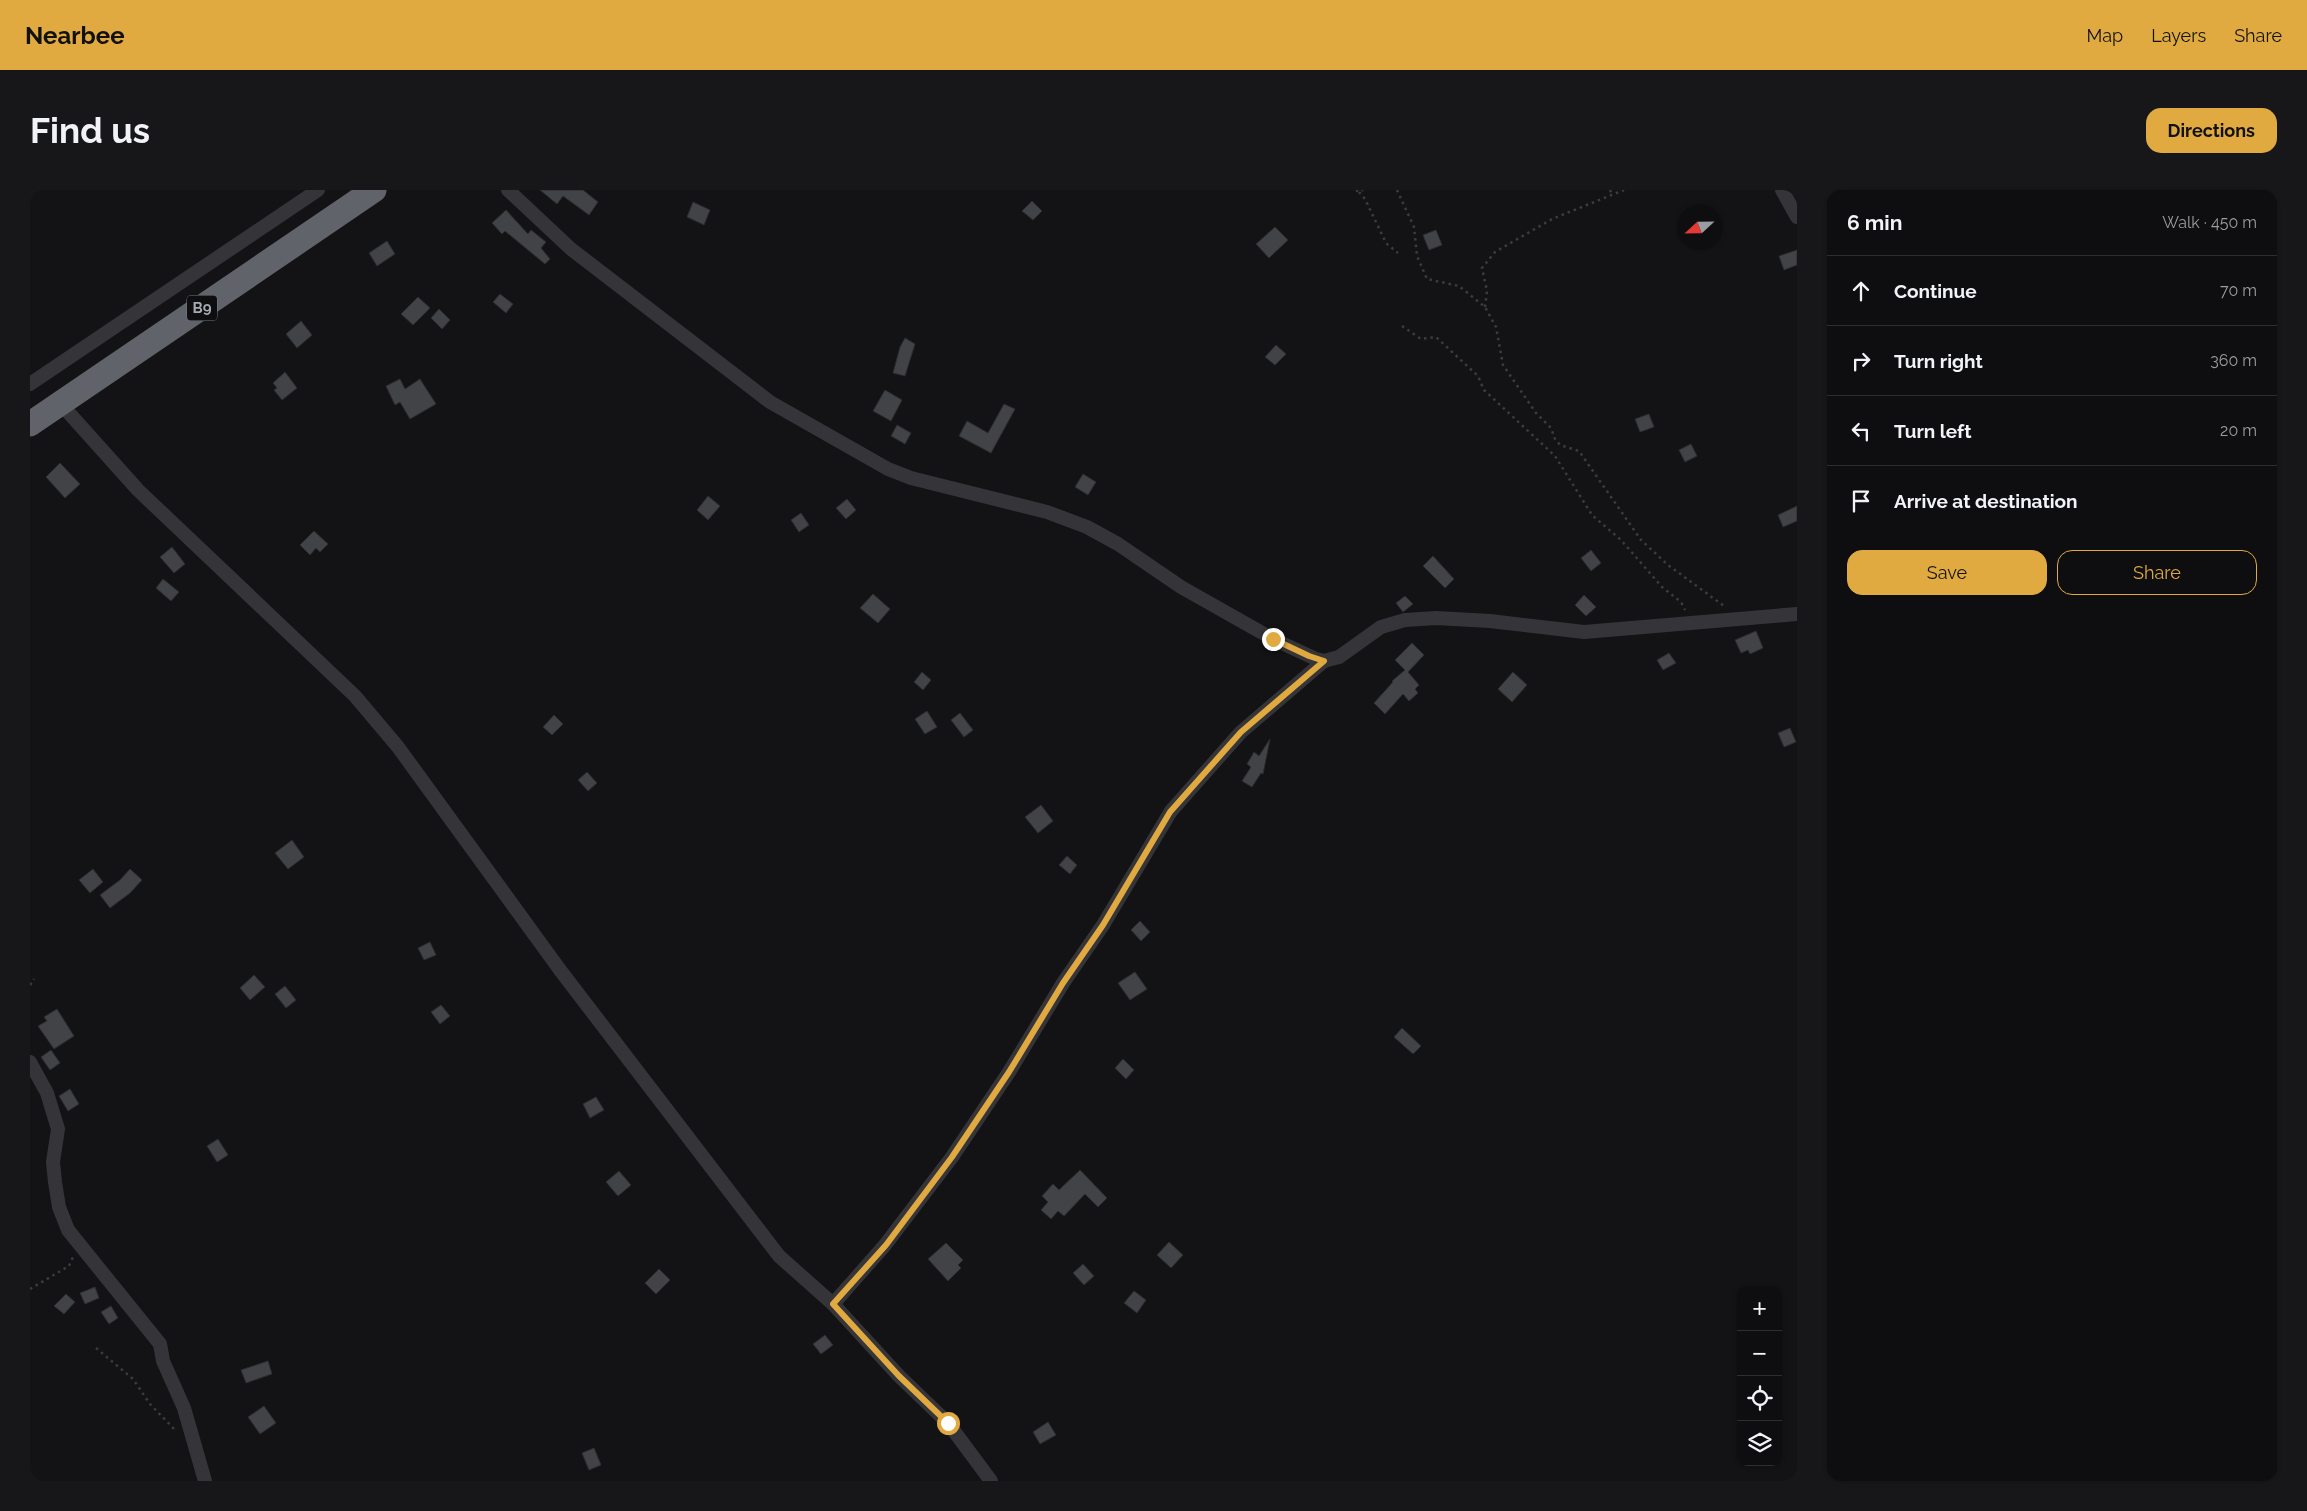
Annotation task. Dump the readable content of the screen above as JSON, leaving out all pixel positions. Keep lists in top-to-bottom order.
{
  "streets": {
    "highway": ["B9"]
  },
  "north": "left",
  "page": {
    "header": "Nearbee",
    "nav": ["Map", "Layers", "Share"],
    "buttons": [
      "Directions",
      ["Save", "Share"]
    ],
    "title": "Find us",
    "heading": ["6 min", "Walk · 450 m"],
    "list": [
      ["Continue", "70 m"],
      ["Turn right", "360 m"],
      ["Turn left", "20 m"],
      "Arrive at destination"
    ],
    "map_buttons": ["+", "−"]
  }
}
